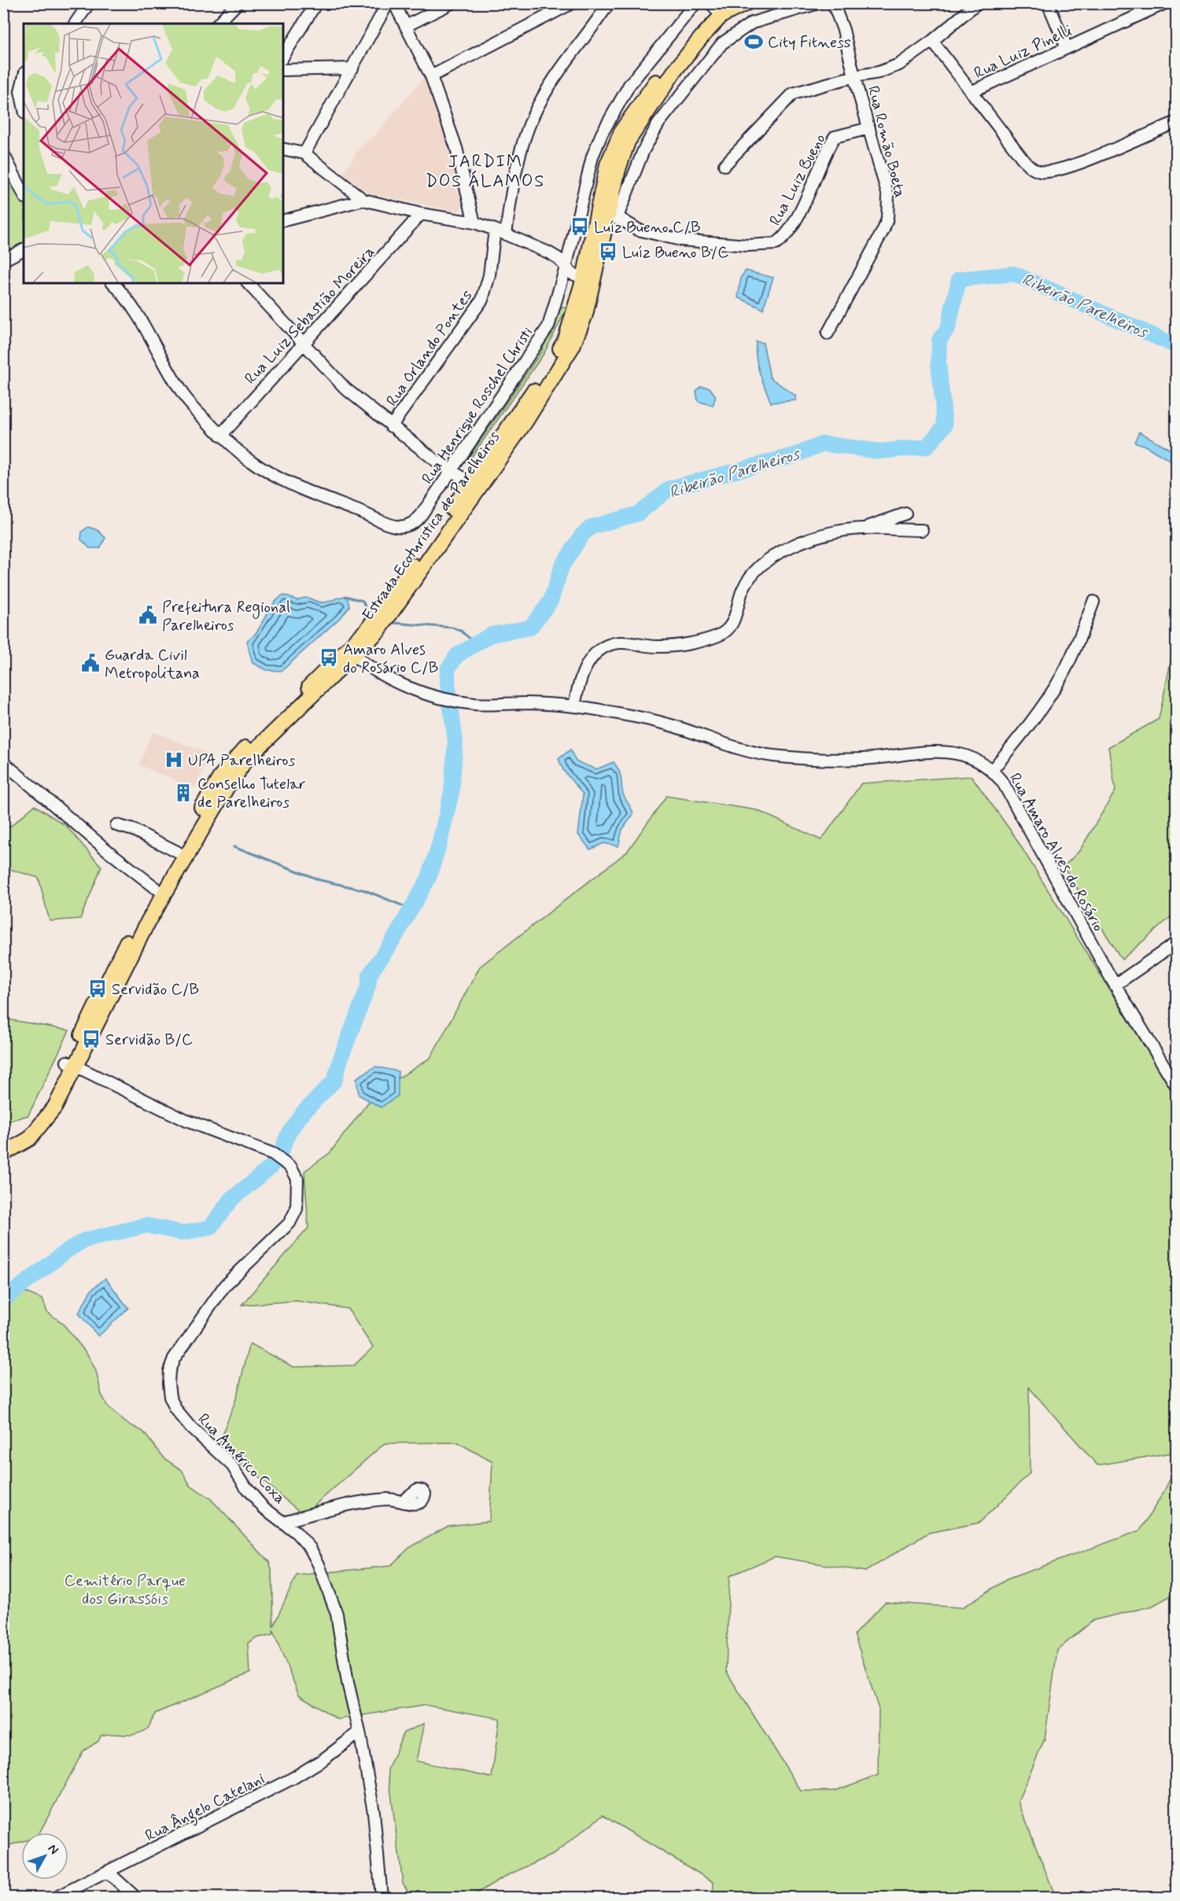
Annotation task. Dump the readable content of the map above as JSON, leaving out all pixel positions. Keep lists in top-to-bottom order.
{
  "streets": {
    "main road": ["Estrada Ecoturistica de Parelheiros"],
    "street": [
      "Rua Luiz Pinelli",
      "Rua Romão Boeta",
      "Rua Luiz Bueno",
      "Rua Luiz Sebastião Moreira",
      "Rua Orlando Pontes",
      "Rua Henrique Roschel Christi",
      "Rua Amaro Alves do Rosário",
      "Rua Américo Coxa",
      "Rua Ângelo Catelani"
    ]
  },
  "crossings": [
    ["Rua Romão Boeta", "Rua Luiz Bueno"],
    ["Rua Luiz Bueno", "Estrada Ecoturistica de Parelheiros"],
    ["Rua Luiz Sebastião Moreira", "Rua Henrique Roschel Christi"],
    ["Estrada Ecoturistica de Parelheiros", "Rua Amaro Alves do Rosário"],
    ["Estrada Ecoturistica de Parelheiros", "Rua Américo Coxa"],
    ["Rua Américo Coxa", "Rua Ângelo Catelani"]
  ],
  "districts": ["JARDIM DOS ÁLAMOS"],
  "water": ["Ribeirão Parelheiros"],
  "parks": ["Cemitério Parque dos Girassóis"],
  "places": {
    "sports": ["City Fitness"],
    "bus stop": [
      "Luíz Bueno C/B",
      "Luíz Bueno B/C",
      "Amaro Alves do Rosário C/B",
      "Servidão C/B",
      "Servidão B/C"
    ],
    "public building": ["Prefeitura Regional Parelheiros", "Guarda Civil Metropolitana"],
    "hospital": ["UPA Parelheiros"],
    "building": ["Conselho Tutelar de Parelheiros"]
  },
  "north": "top right"
}
